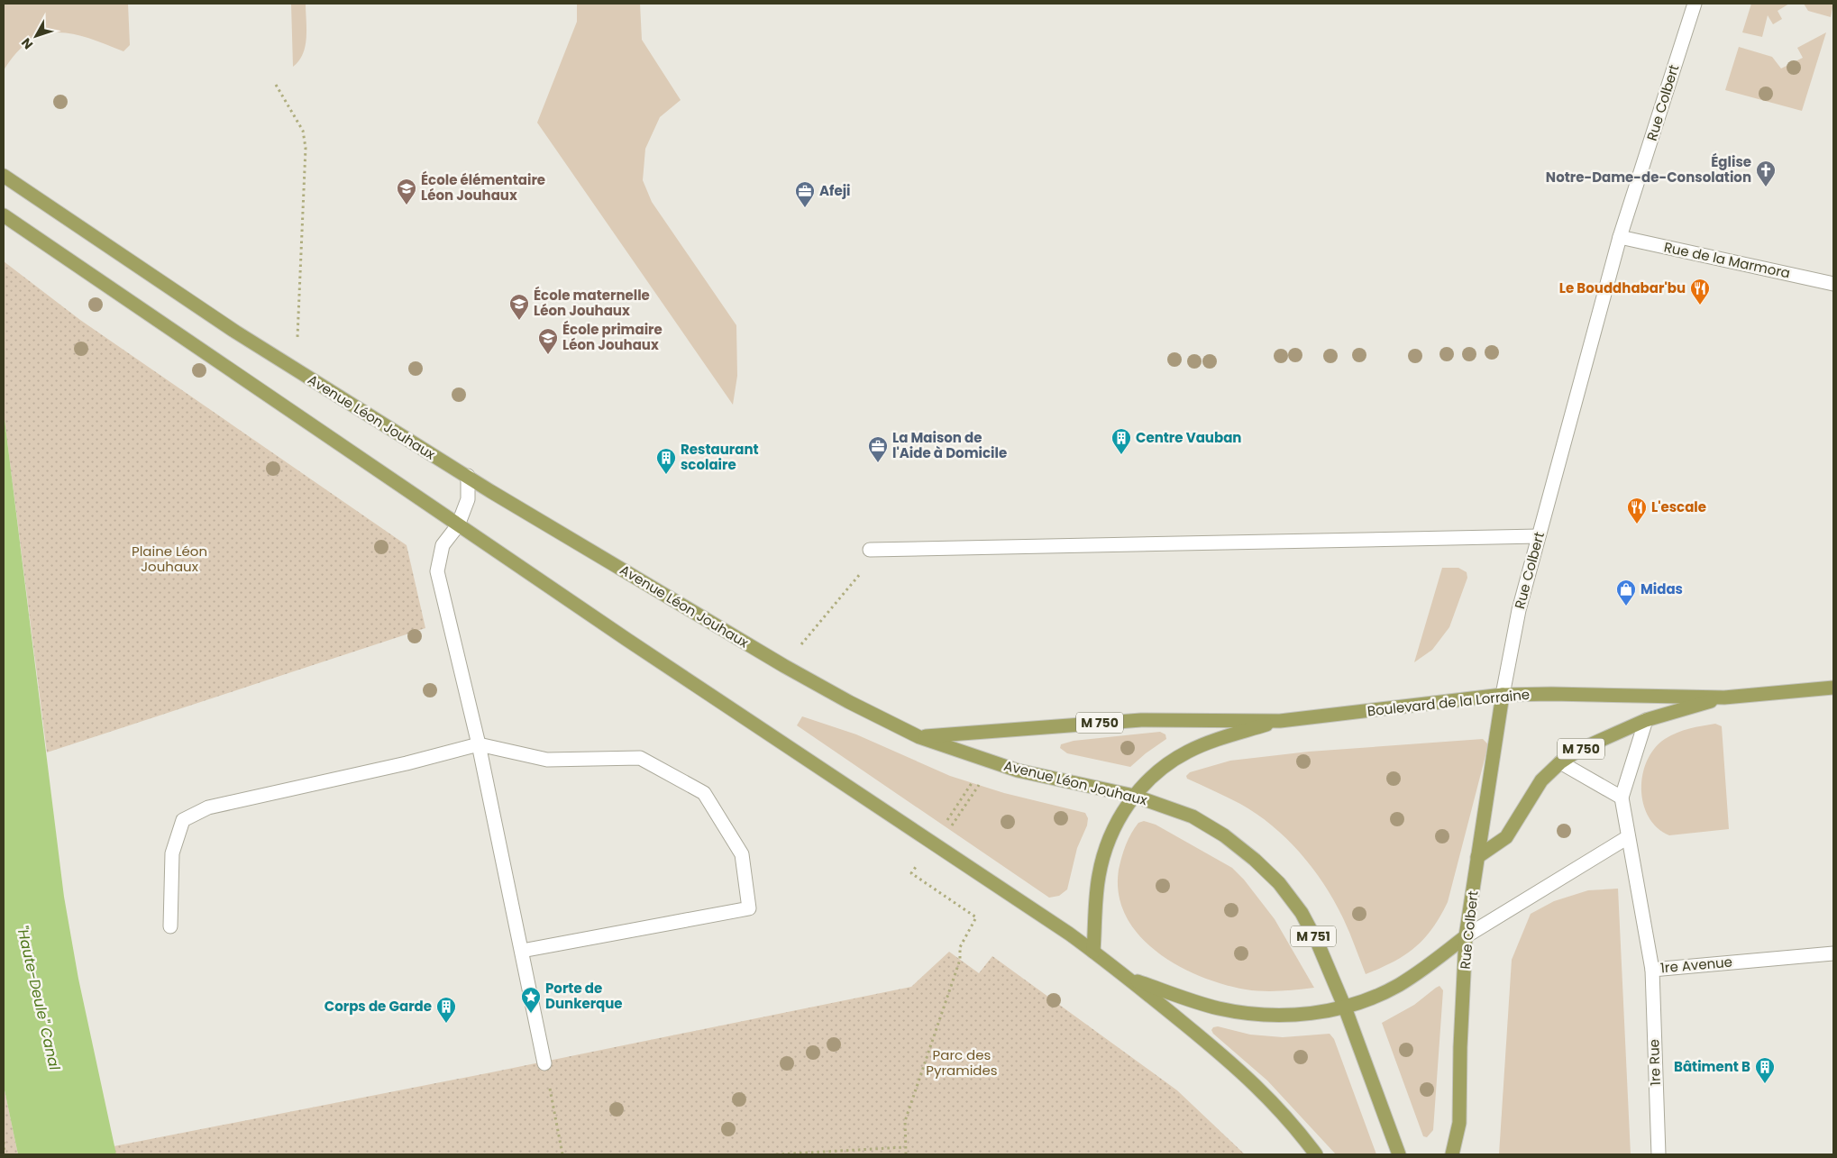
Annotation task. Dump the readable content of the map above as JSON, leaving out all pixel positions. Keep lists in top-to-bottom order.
{
  "streets": {
    "main road": [
      "Rue Colbert",
      "Avenue Léon Jouhaux",
      "Boulevard de la Lorraine",
      "M 750",
      "M 751"
    ],
    "street": ["Rue de la Marmora", "1re Avenue", "1re Rue"]
  },
  "crossings": [
    ["Rue Colbert", "Rue de la Marmora"],
    ["Rue Colbert", "Boulevard de la Lorraine"],
    ["Avenue Léon Jouhaux", "Boulevard de la Lorraine"],
    ["1re Avenue", "1re Rue"]
  ],
  "water": ["\"Haute-Deule\" Canal"],
  "parks": ["Plaine Léon Jouhaux", "Parc des Pyramides"],
  "places": {
    "church": ["Église Notre-Dame-de-Consolation"],
    "school or university": ["École élémentaire Léon Jouhaux", "École maternelle Léon Jouhaux", "École primaire Léon Jouhaux"],
    "office": ["Afeji", "La Maison de l'Aide à Domicile"],
    "restaurant": ["Le Bouddhabar'bu", "L'escale"],
    "building": [
      "Centre Vauban",
      "Restaurant scolaire",
      "Corps de Garde",
      "Bâtiment B"
    ],
    "shop": ["Midas"],
    "place": ["Porte de Dunkerque"]
  },
  "north": "bottom left"
}
